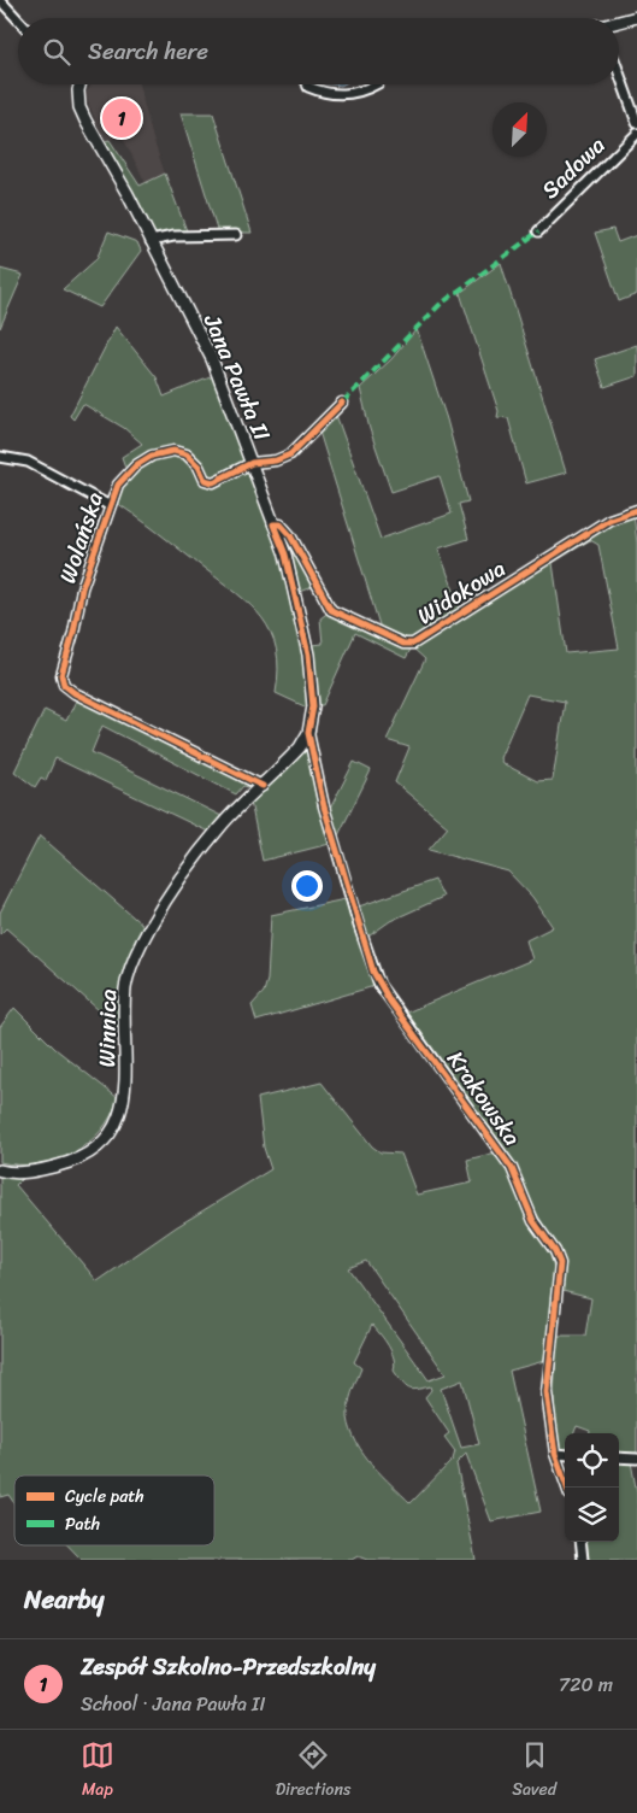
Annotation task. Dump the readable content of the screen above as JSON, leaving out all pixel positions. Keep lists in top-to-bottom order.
{
  "streets": {
    "street": [
      "Sadowa",
      "Jana Pawła II",
      "Wolańska",
      "Widokowa",
      "Winnica",
      "Krakowska"
    ]
  },
  "crossings": [
    ["Jana Pawła II", "Wolańska"],
    ["Jana Pawła II", "Widokowa"],
    ["Jana Pawła II", "Winnica"],
    ["Jana Pawła II", "Krakowska"]
  ],
  "legend": ["Cycle path", "Path"],
  "north": "top right",
  "page": {
    "search": "Search here",
    "pins": "1",
    "heading": "Nearby",
    "list": [
      {
        "mark": "1",
        "name": "Zespół Szkolno-Przedszkolny",
        "note": "School · Jana Pawła II",
        "value": "720 m"
      }
    ],
    "nav": ["Map", "Directions", "Saved"]
  }
}
